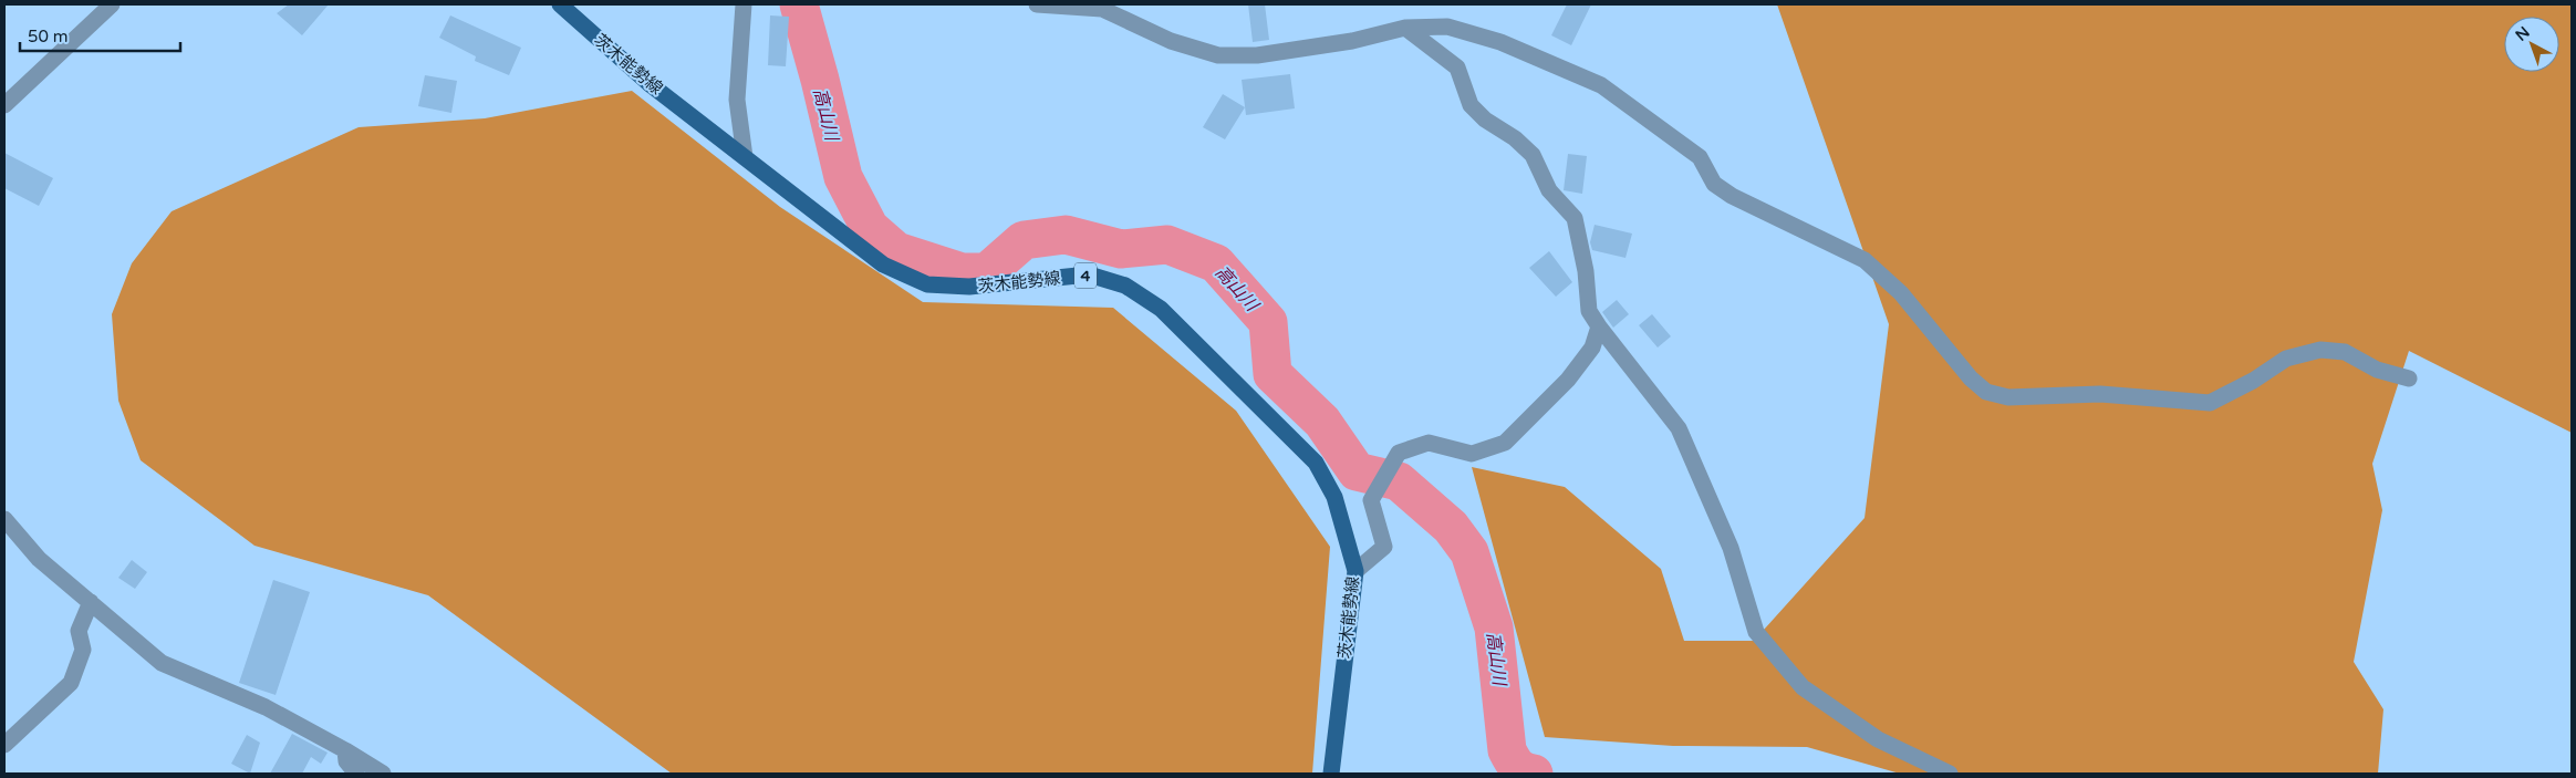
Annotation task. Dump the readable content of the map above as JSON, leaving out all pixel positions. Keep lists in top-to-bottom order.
{
  "streets": {
    "main road": ["茨木能勢線", "4"]
  },
  "water": ["高山川"],
  "scale_bar": "50 m",
  "north": "top left"
}
